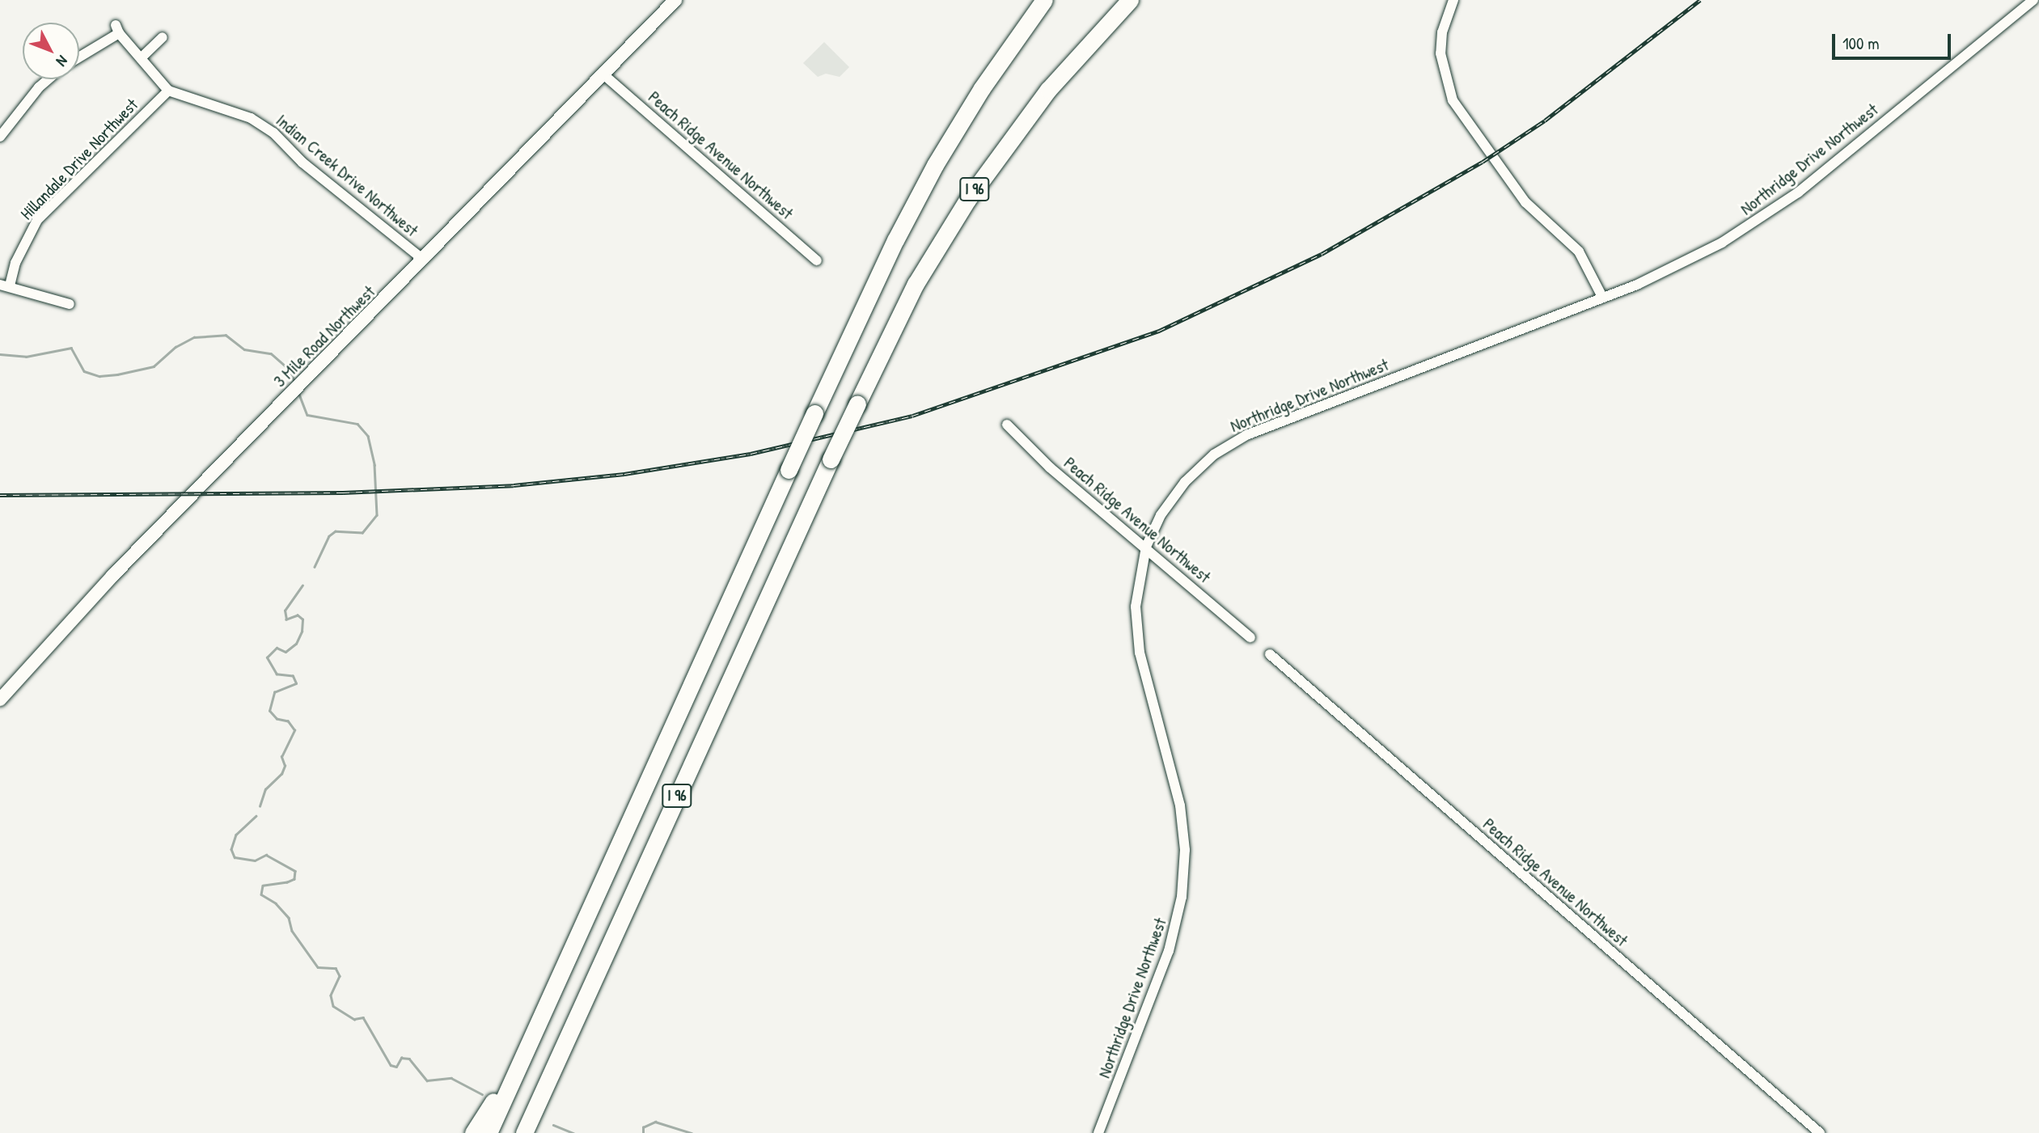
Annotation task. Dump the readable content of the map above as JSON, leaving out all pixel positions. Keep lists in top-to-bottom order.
{
  "streets": {
    "highway": ["I 96"],
    "main road": ["3 Mile Road Northwest"],
    "street": [
      "Peach Ridge Avenue Northwest",
      "Hillandale Drive Northwest",
      "Northridge Drive Northwest",
      "Indian Creek Drive Northwest"
    ]
  },
  "crossings": [
    ["Peach Ridge Avenue Northwest", "Northridge Drive Northwest"],
    ["Peach Ridge Avenue Northwest", "3 Mile Road Northwest"],
    ["Hillandale Drive Northwest", "Indian Creek Drive Northwest"],
    ["Indian Creek Drive Northwest", "3 Mile Road Northwest"]
  ],
  "scale_bar": "100 m",
  "north": "bottom right"
}
